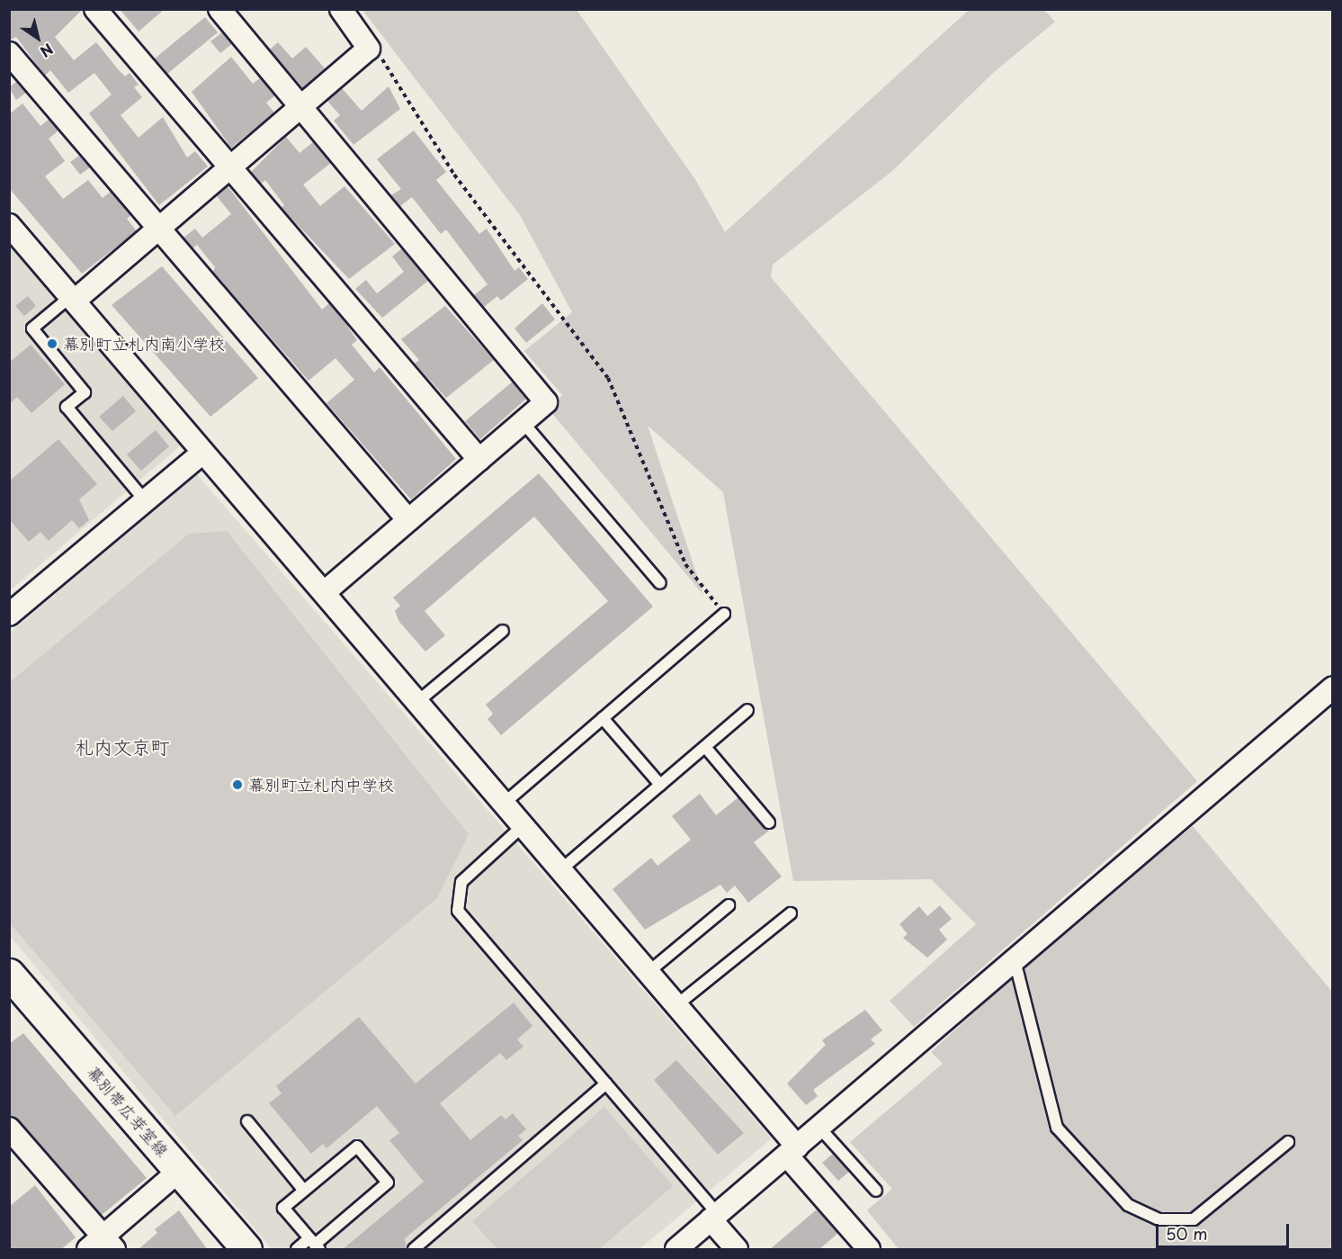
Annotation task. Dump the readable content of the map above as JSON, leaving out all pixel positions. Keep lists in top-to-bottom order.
{
  "streets": {
    "main road": ["幕別帯広芽室線"]
  },
  "districts": ["札内文京町"],
  "places": ["幕別町立札内南小学校", "幕別町立札内中学校"],
  "scale_bar": "50 m",
  "north": "bottom right"
}
